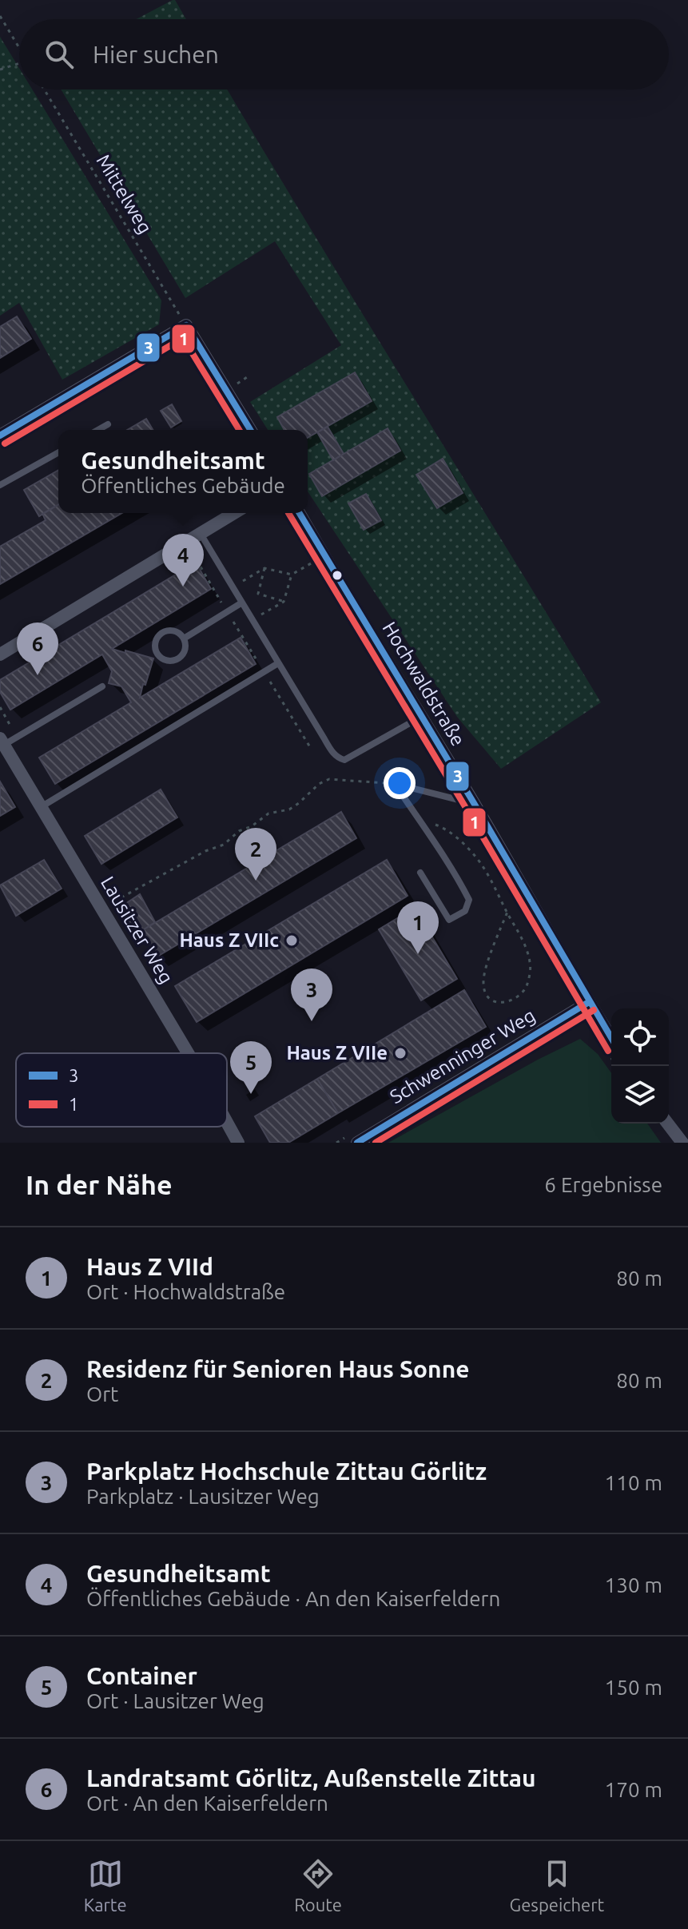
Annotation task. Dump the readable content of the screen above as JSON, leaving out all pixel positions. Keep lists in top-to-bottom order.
{
  "streets": {
    "street": ["Hochwaldstraße", "Lausitzer Weg", "Schwenninger Weg"],
    "path": ["Mittelweg"]
  },
  "crossings": [
    ["Hochwaldstraße", "Schwenninger Weg"]
  ],
  "places": ["Haus Z VIIc", "Haus Z VIIe"],
  "lines": ["transit line 3", "transit line 1"],
  "legend": ["3", "1"],
  "page": {
    "search": "Hier suchen",
    "popup": ["Gesundheitsamt", "Öffentliches Gebäude"],
    "pins": [
      "4",
      "6",
      "2",
      "1",
      "3",
      "5"
    ],
    "heading": ["In der Nähe", "6 Ergebnisse"],
    "list": [
      {
        "mark": "1",
        "name": "Haus Z VIId",
        "note": "Ort · Hochwaldstraße",
        "value": "80 m"
      },
      {
        "mark": "2",
        "name": "Residenz für Senioren Haus Sonne",
        "note": "Ort",
        "value": "80 m"
      },
      {
        "mark": "3",
        "name": "Parkplatz Hochschule Zittau Görlitz",
        "note": "Parkplatz · Lausitzer Weg",
        "value": "110 m"
      },
      {
        "mark": "4",
        "name": "Gesundheitsamt",
        "note": "Öffentliches Gebäude · An den Kaiserfeldern",
        "value": "130 m"
      },
      {
        "mark": "5",
        "name": "Container",
        "note": "Ort · Lausitzer Weg",
        "value": "150 m"
      },
      {
        "mark": "6",
        "name": "Landratsamt Görlitz, Außenstelle Zittau",
        "note": "Ort · An den Kaiserfeldern",
        "value": "170 m"
      }
    ],
    "nav": ["Karte", "Route", "Gespeichert"]
  }
}
